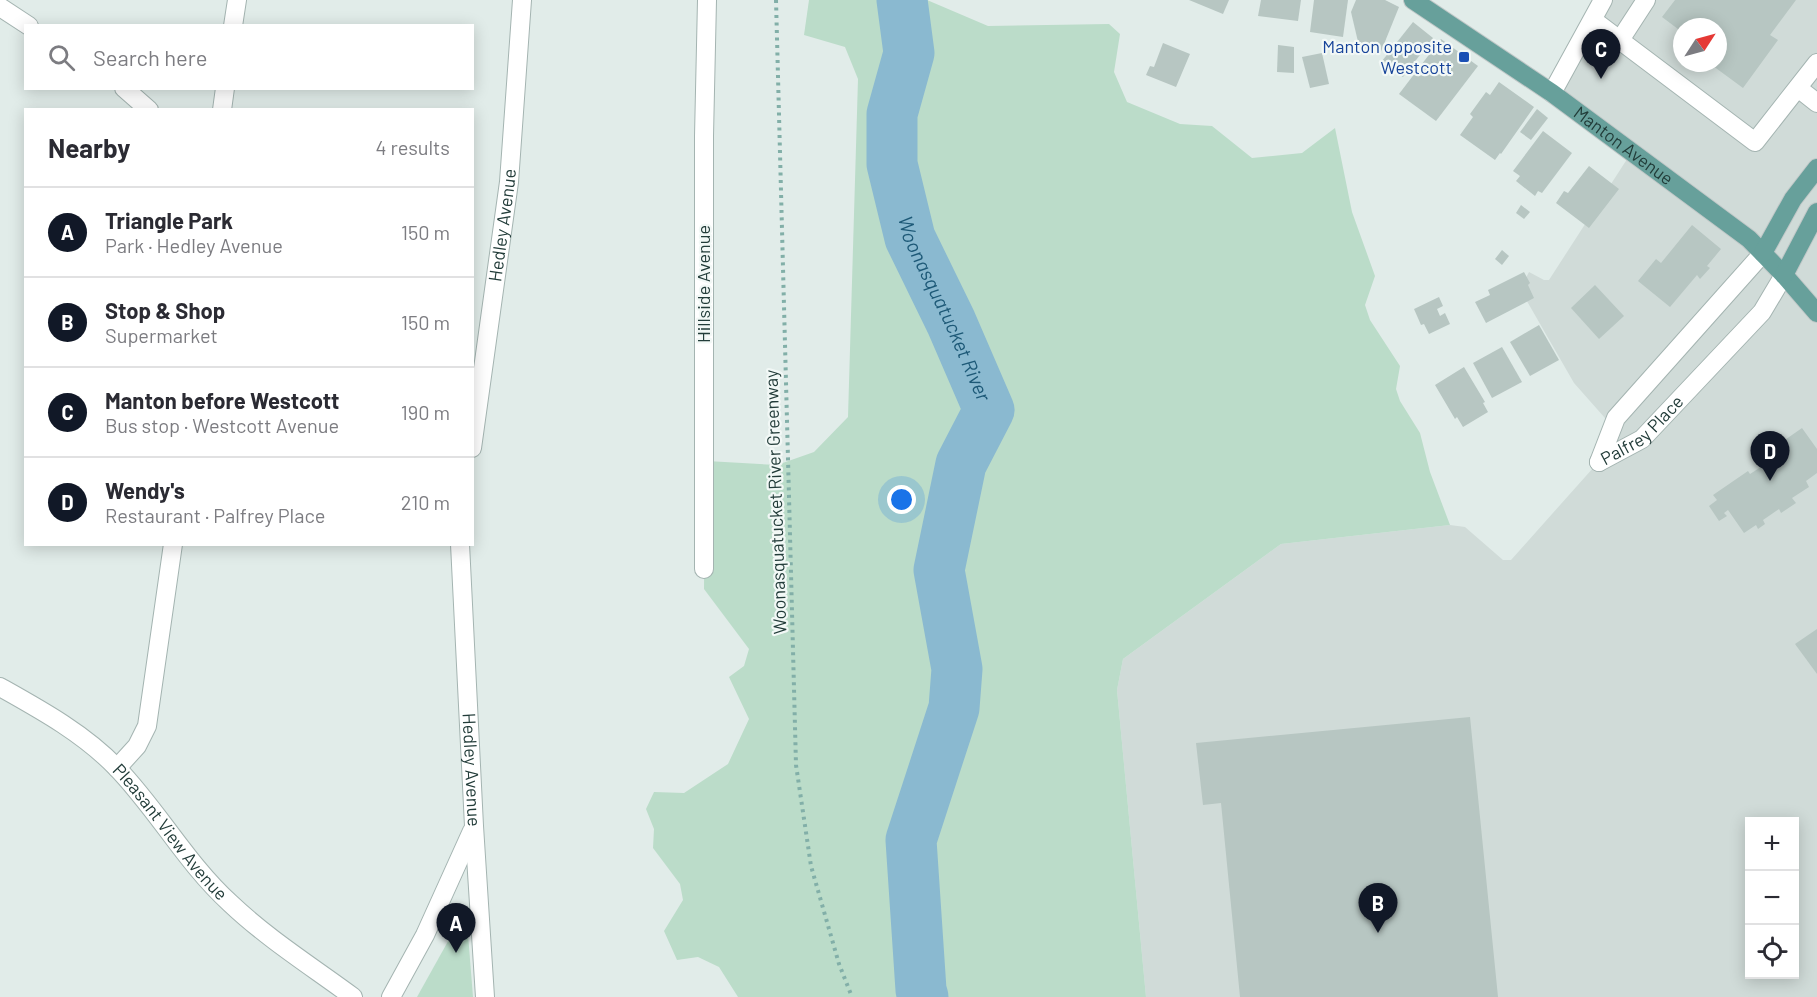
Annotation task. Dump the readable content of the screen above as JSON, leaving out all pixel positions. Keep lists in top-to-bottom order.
{
  "streets": {
    "main road": ["Manton Avenue"],
    "street": [
      "Hedley Avenue",
      "Hillside Avenue",
      "Palfrey Place",
      "Pleasant View Avenue"
    ],
    "path": ["Woonasquatucket River Greenway"]
  },
  "crossings": [
    ["Manton Avenue", "Palfrey Place"]
  ],
  "water": ["Woonasquatucket River"],
  "places": {
    "transit": ["Manton opposite Westcott"]
  },
  "north": "top right",
  "page": {
    "search": "Search here",
    "pins": [
      "C",
      "D",
      "B",
      "A"
    ],
    "heading": ["Nearby", "4 results"],
    "list": [
      {
        "mark": "A",
        "name": "Triangle Park",
        "note": "Park · Hedley Avenue",
        "value": "150 m"
      },
      {
        "mark": "B",
        "name": "Stop & Shop",
        "note": "Supermarket",
        "value": "150 m"
      },
      {
        "mark": "C",
        "name": "Manton before Westcott",
        "note": "Bus stop · Westcott Avenue",
        "value": "190 m"
      },
      {
        "mark": "D",
        "name": "Wendy's",
        "note": "Restaurant · Palfrey Place",
        "value": "210 m"
      }
    ],
    "map_buttons": ["+", "−"]
  }
}
